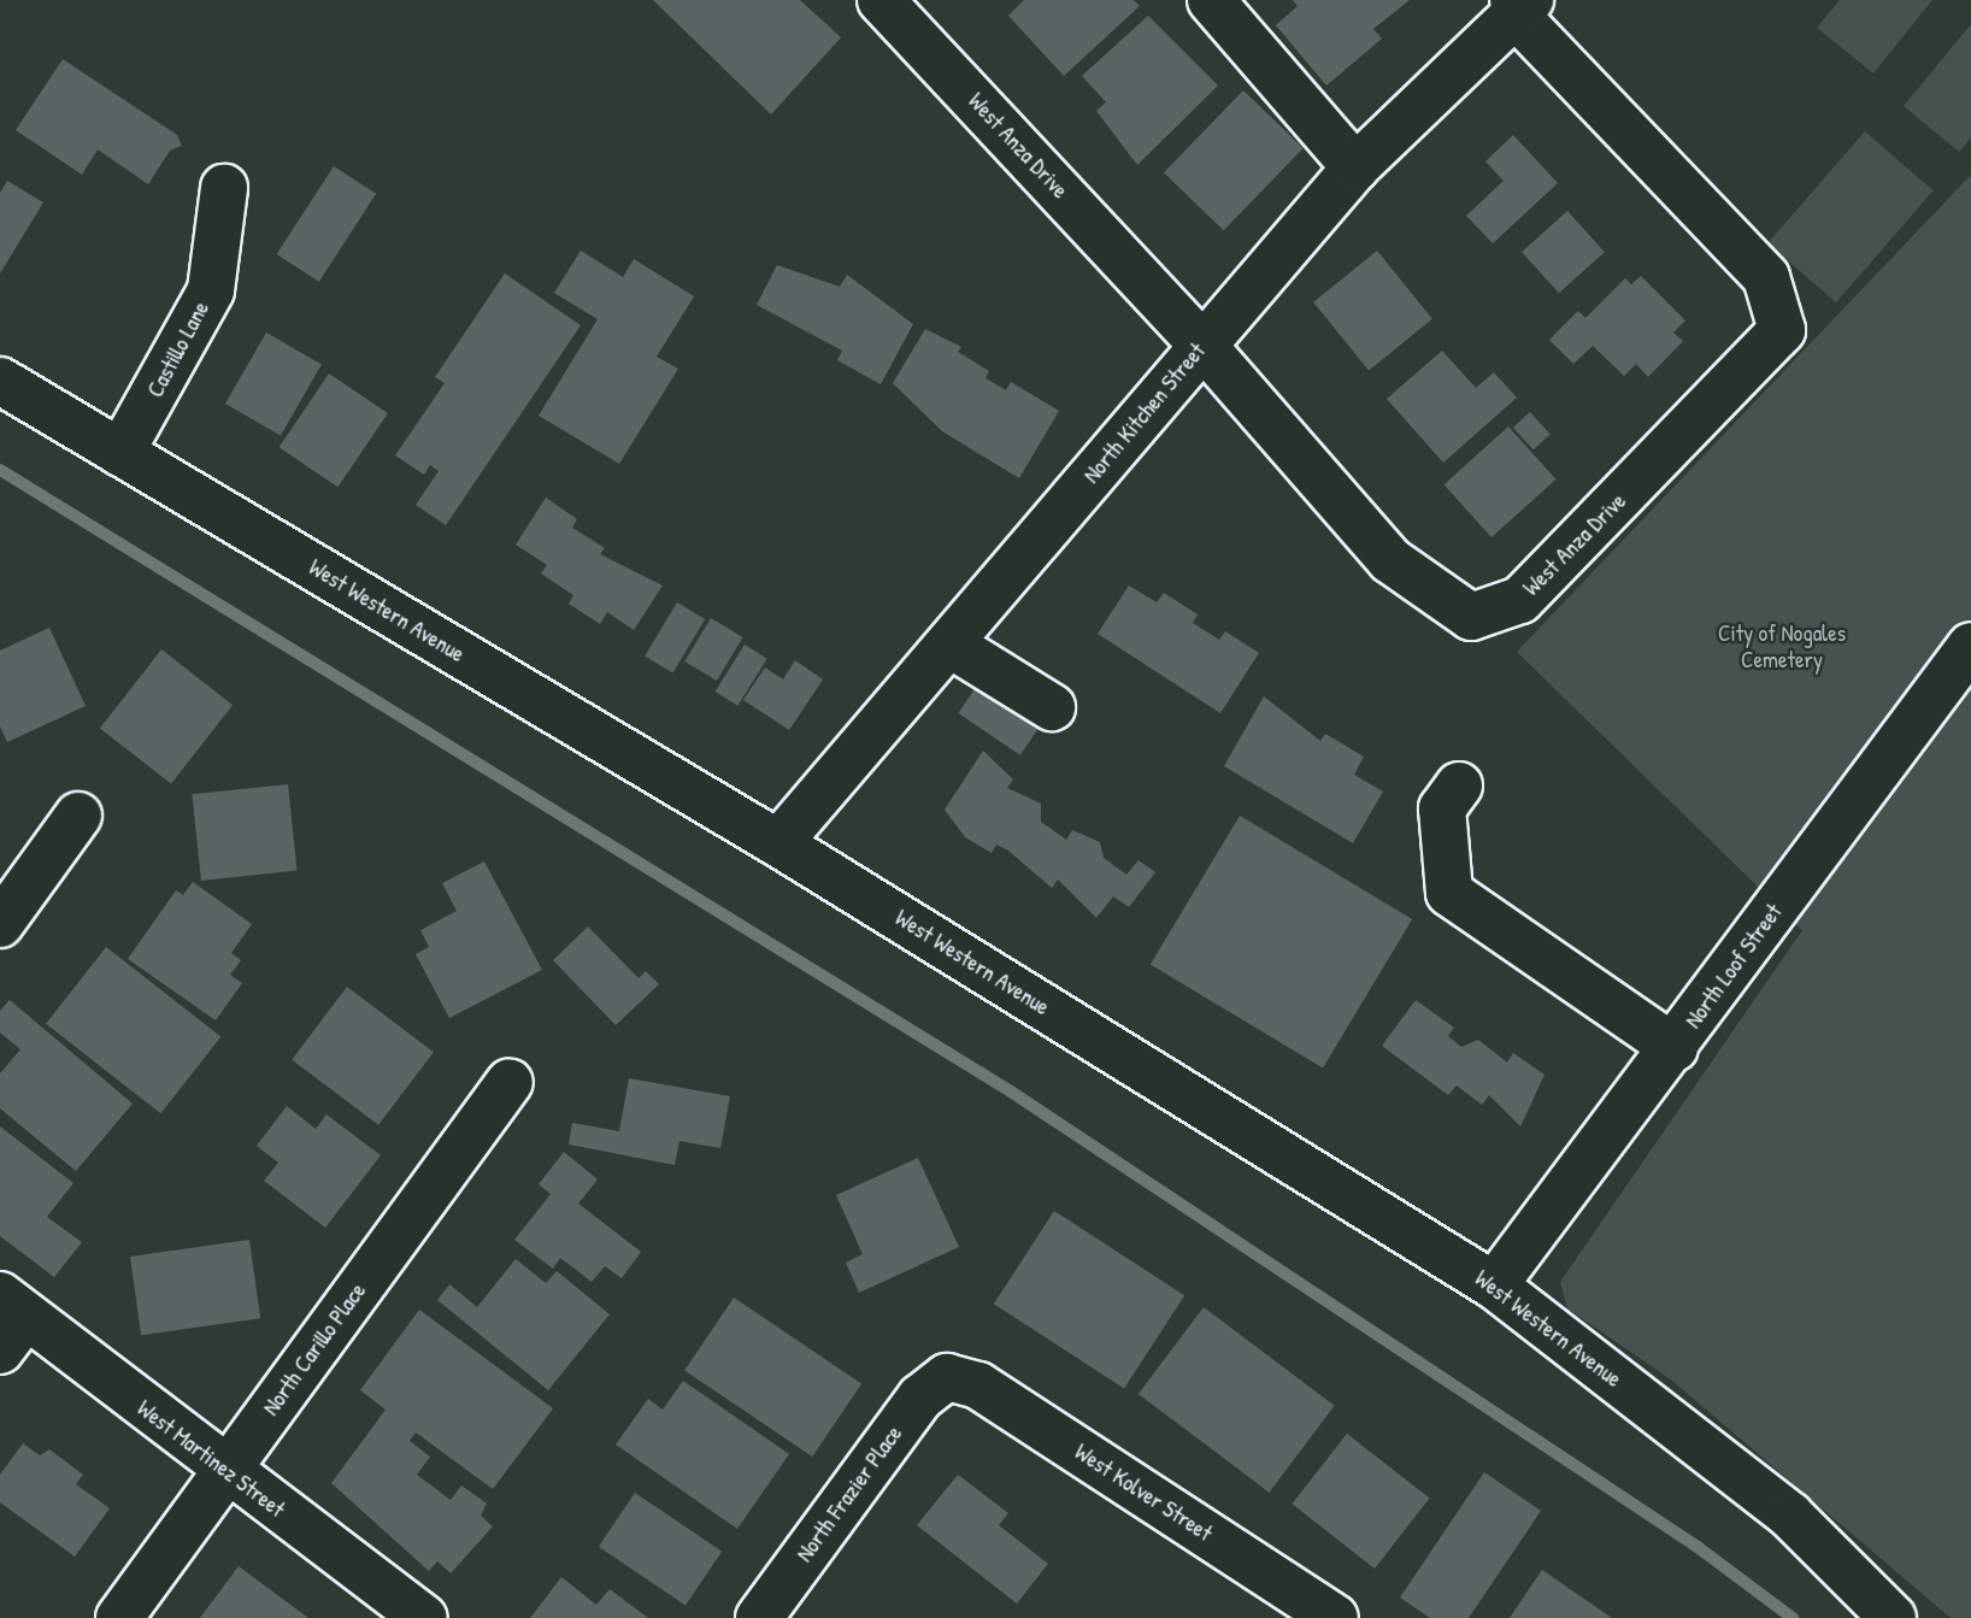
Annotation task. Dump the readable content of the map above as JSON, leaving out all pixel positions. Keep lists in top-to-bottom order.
{
  "streets": {
    "street": [
      "West Anza Drive",
      "Castillo Lane",
      "North Kitchen Street",
      "West Western Avenue",
      "North Loof Street",
      "North Carillo Place",
      "West Martinez Street",
      "West Kolver Street",
      "North Frazier Place"
    ]
  },
  "crossings": [
    ["West Anza Drive", "North Kitchen Street"],
    ["Castillo Lane", "West Western Avenue"],
    ["North Kitchen Street", "West Western Avenue"],
    ["West Western Avenue", "North Loof Street"],
    ["North Carillo Place", "West Martinez Street"],
    ["West Kolver Street", "North Frazier Place"]
  ],
  "parks": ["City of Nogales Cemetery"]
}
